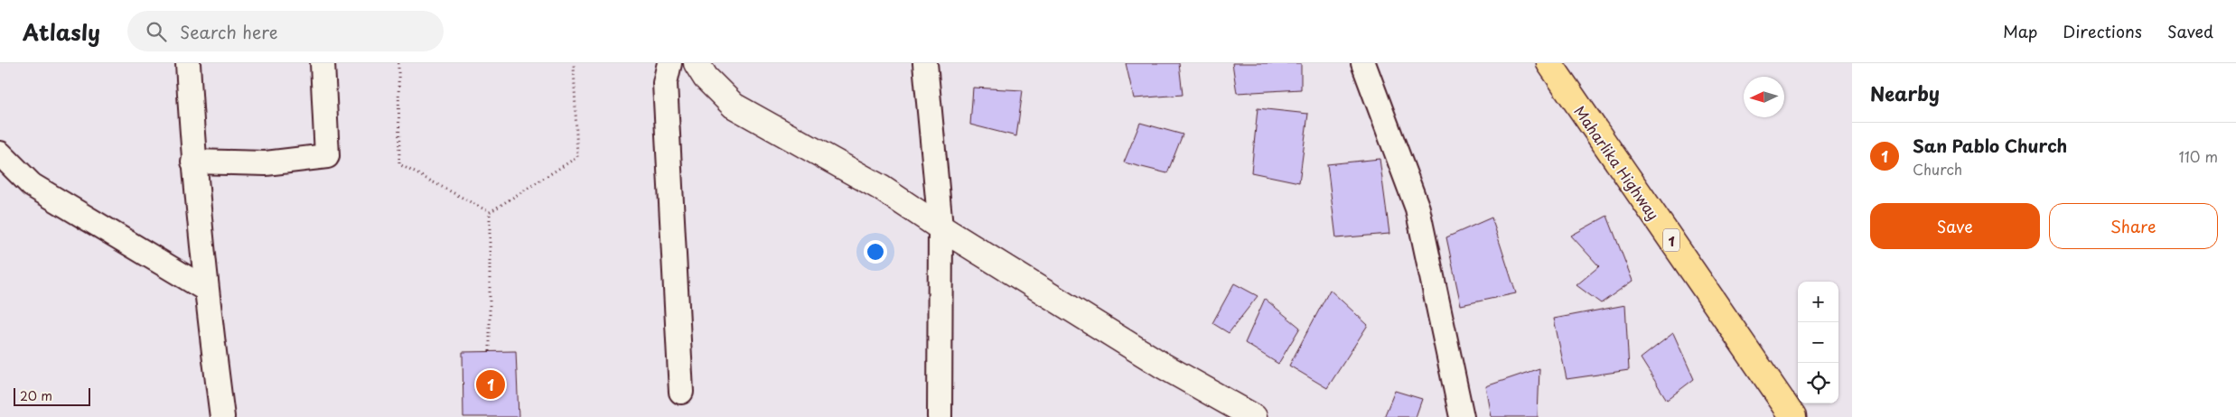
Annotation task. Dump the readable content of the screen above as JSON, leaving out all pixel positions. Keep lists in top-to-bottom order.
{
  "streets": {
    "highway": ["Maharlika Highway", "1"]
  },
  "scale_bar": "20 m",
  "north": "left",
  "page": {
    "header": "Atlasly",
    "search": "Search here",
    "nav": ["Map", "Directions", "Saved"],
    "heading": "Nearby",
    "list": [
      {
        "mark": "1",
        "name": "San Pablo Church",
        "note": "Church",
        "value": "110 m"
      }
    ],
    "buttons": ["Save", "Share"],
    "map_buttons": ["+", "−"],
    "pins": "1",
    "scale": "20 m"
  }
}
